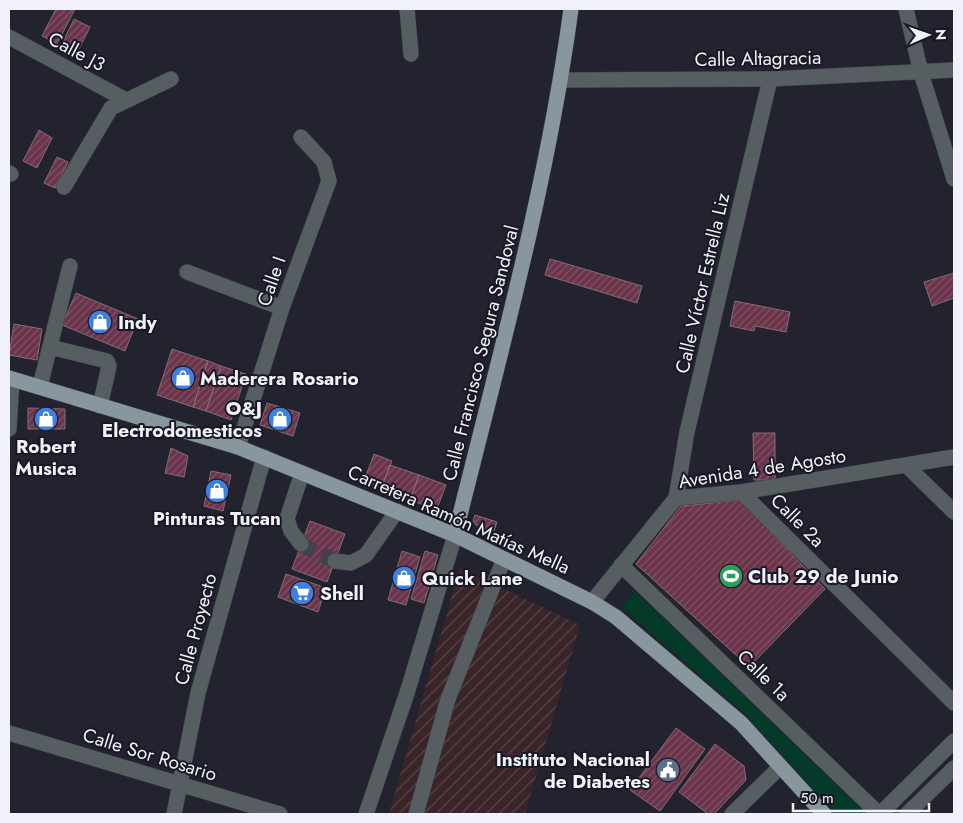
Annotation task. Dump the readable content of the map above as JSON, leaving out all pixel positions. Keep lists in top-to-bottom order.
{
  "streets": {
    "main road": ["Calle Francisco Segura Sandoval", "Carretera Ramón Matías Mella"],
    "street": [
      "Calle J3",
      "Calle Altagracia",
      "Calle I",
      "Calle Víctor Estrella Liz",
      "Avenida 4 de Agosto",
      "Calle 2a",
      "Calle Proyecto",
      "Calle 1a",
      "Calle Sor Rosario"
    ]
  },
  "crossings": [
    ["Calle Altagracia", "Calle Víctor Estrella Liz"],
    ["Calle Altagracia", "Calle Francisco Segura Sandoval"],
    ["Calle I", "Carretera Ramón Matías Mella"],
    ["Calle Víctor Estrella Liz", "Avenida 4 de Agosto"],
    ["Calle Francisco Segura Sandoval", "Carretera Ramón Matías Mella"],
    ["Avenida 4 de Agosto", "Carretera Ramón Matías Mella"],
    ["Avenida 4 de Agosto", "Calle 2a"],
    ["Avenida 4 de Agosto", "Calle 1a"],
    ["Carretera Ramón Matías Mella", "Calle Proyecto"],
    ["Calle Proyecto", "Calle Sor Rosario"]
  ],
  "places": {
    "shop": [
      "Indy",
      "Maderera Rosario",
      "Robert Musica",
      "O&J Electrodomesticos",
      "Pinturas Tucan",
      "Quick Lane"
    ],
    "sports": ["Club 29 de Junio"],
    "supermarket": ["Shell"],
    "public building": ["Instituto Nacional de Diabetes"]
  },
  "scale_bar": "50 m",
  "north": "right"
}
